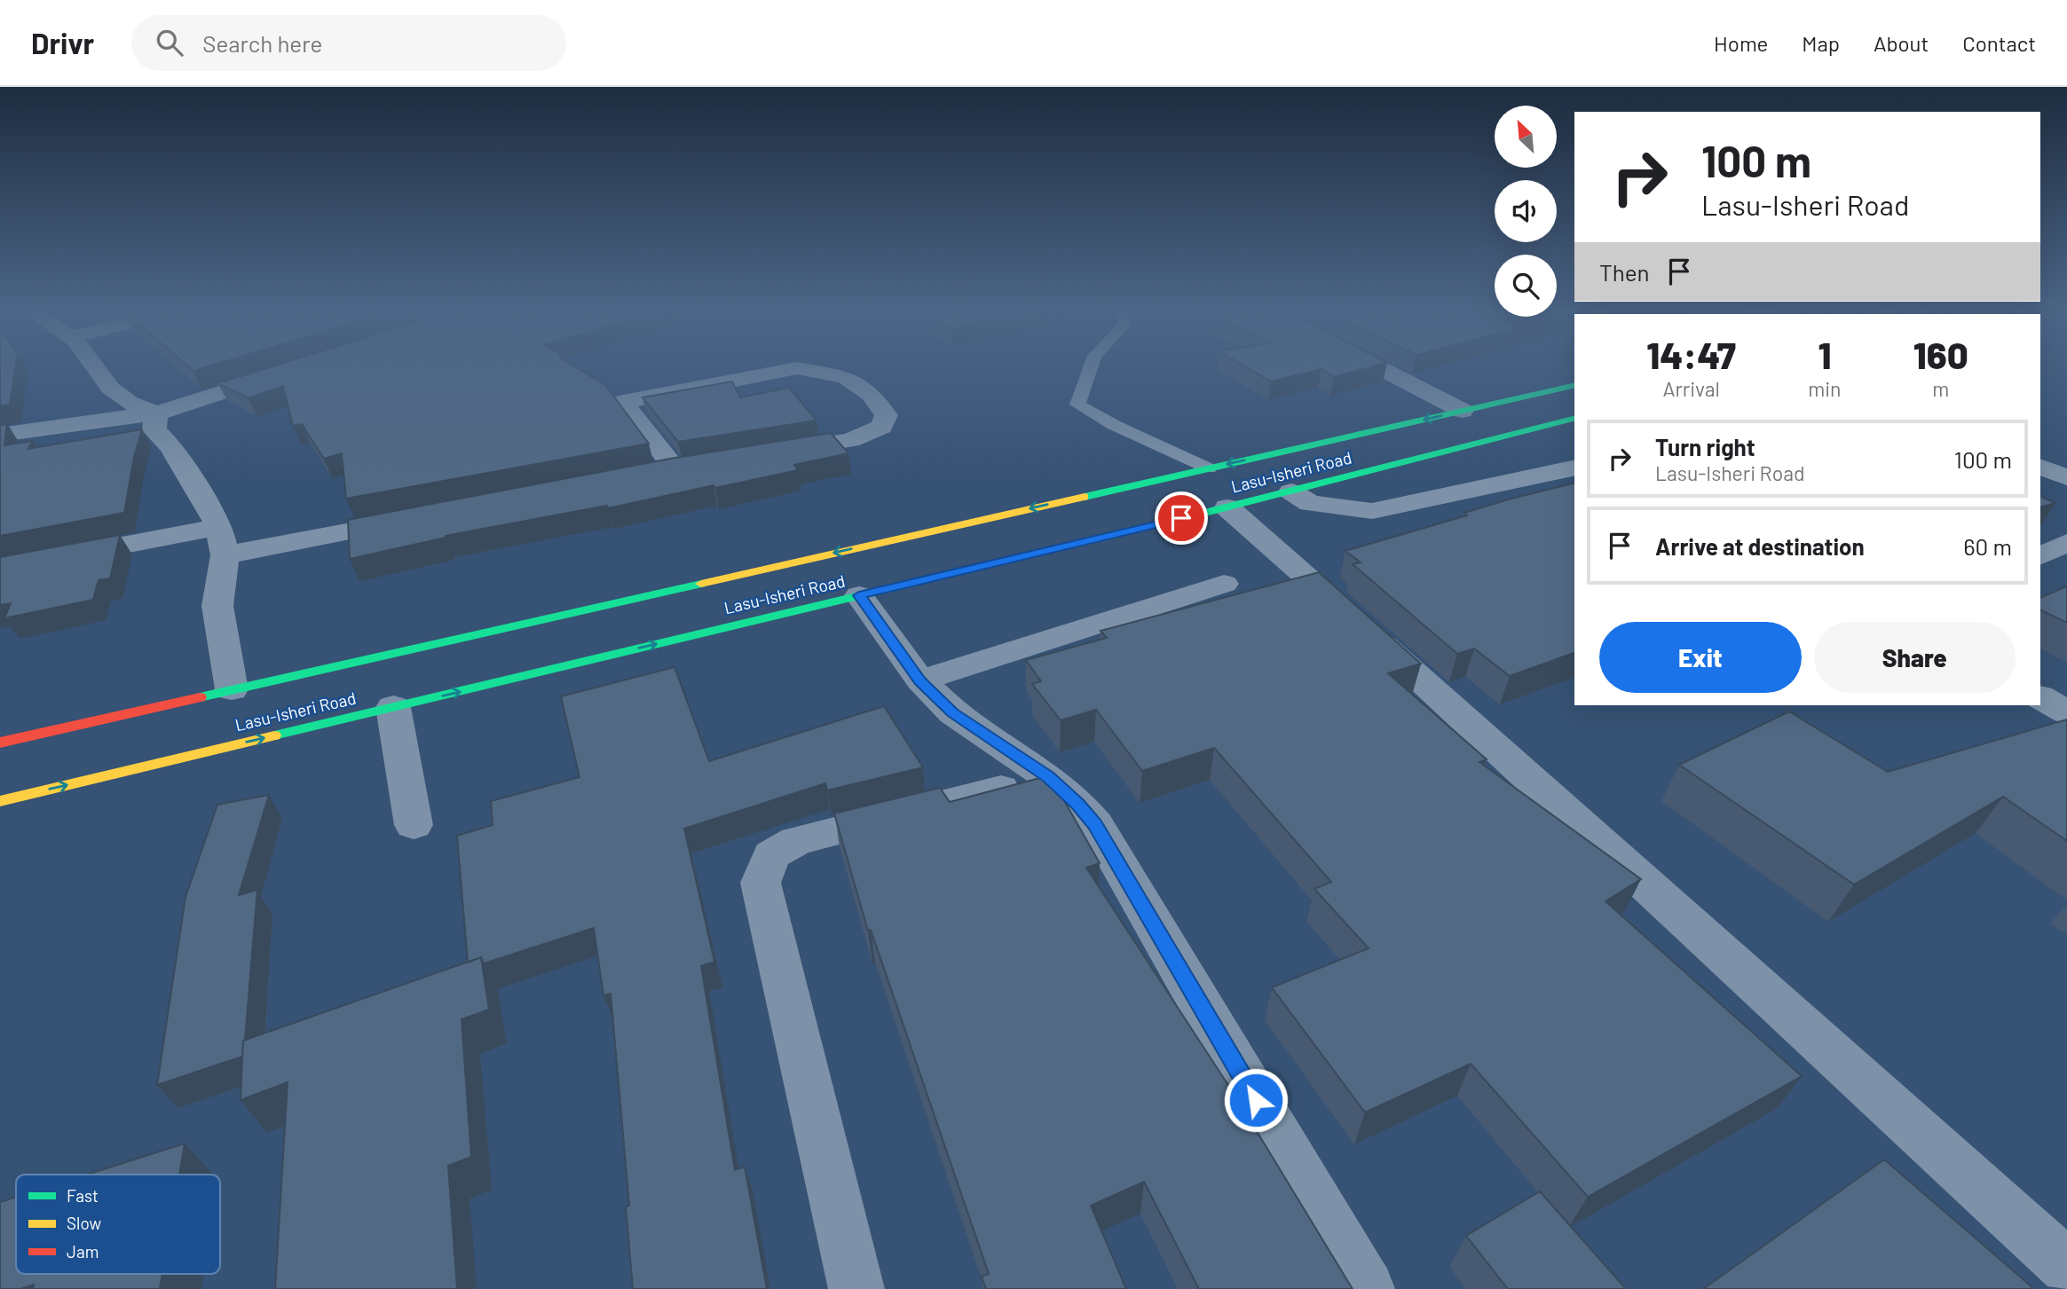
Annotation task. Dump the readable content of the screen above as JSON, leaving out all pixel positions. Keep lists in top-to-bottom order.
{
  "streets": {
    "main road": ["Lasu-Isheri Road"]
  },
  "legend": ["Fast", "Slow", "Jam"],
  "north": "top left",
  "page": {
    "header": "Drivr",
    "search": "Search here",
    "nav": [
      "Home",
      "Map",
      "About",
      "Contact"
    ],
    "turn": ["100 m", "Lasu-Isheri Road"],
    "then": "Then",
    "eta": [
      "14:47",
      "Arrival",
      "1",
      "min",
      "160",
      "m"
    ],
    "list": [
      {
        "name": "Turn right",
        "note": "Lasu-Isheri Road",
        "value": "100 m"
      },
      {
        "name": "Arrive at destination",
        "value": "60 m"
      }
    ],
    "buttons": ["Exit", "Share"]
  }
}
